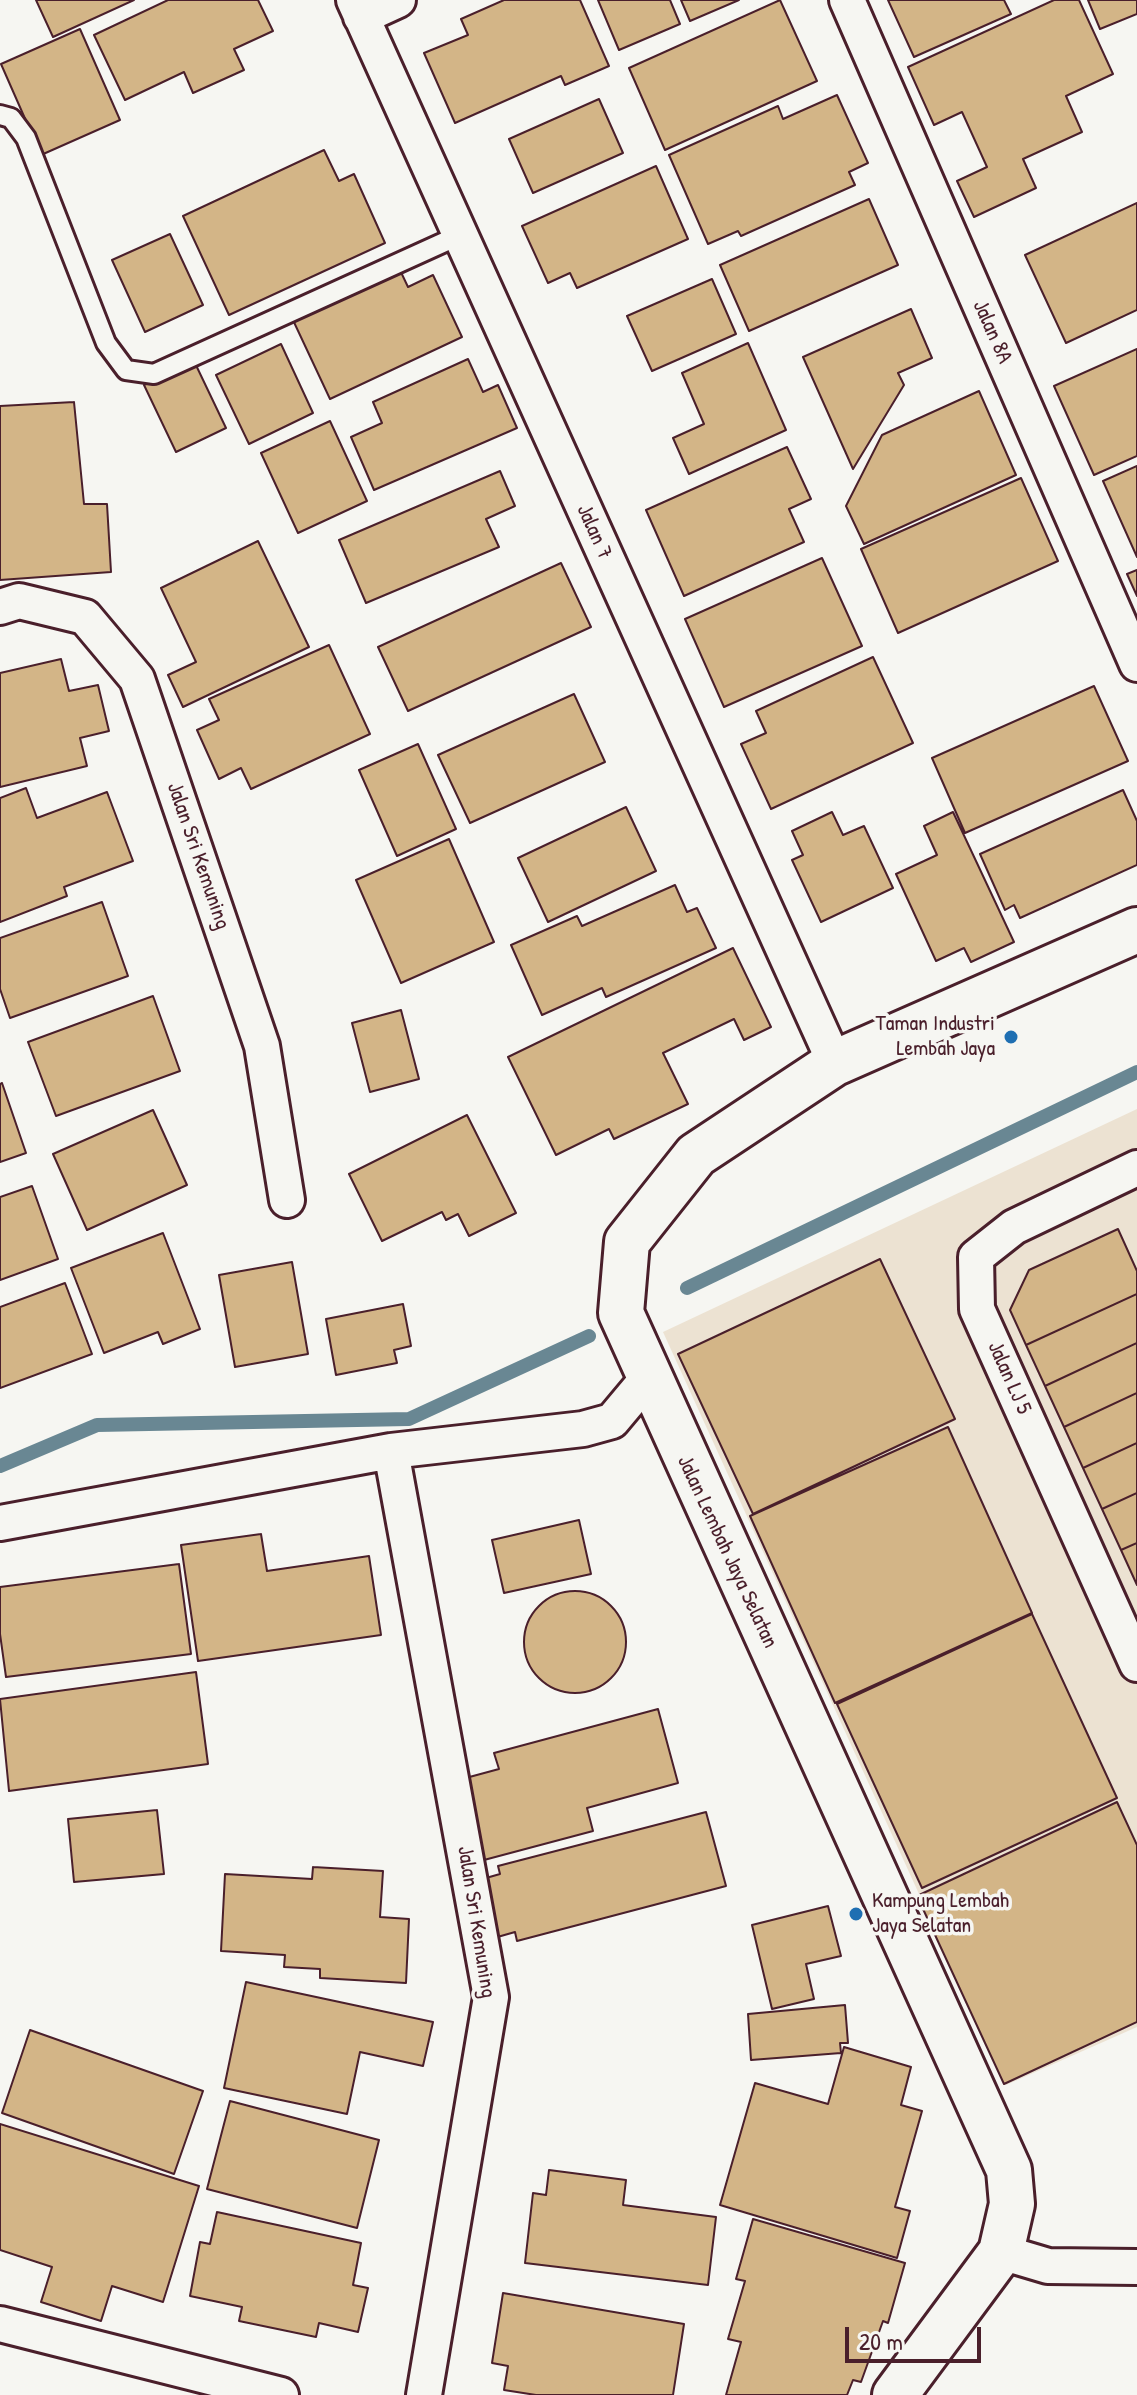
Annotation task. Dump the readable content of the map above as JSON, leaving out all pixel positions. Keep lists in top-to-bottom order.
{
  "streets": {
    "street": [
      "Jalan 8A",
      "Jalan 7",
      "Jalan Sri Kemuning",
      "Jalan LJ 5",
      "Jalan Lembah Jaya Selatan"
    ]
  },
  "crossings": [
    ["Jalan 7", "Jalan Lembah Jaya Selatan"]
  ],
  "places": ["Taman Industri Lembah Jaya", "Kampung Lembah Jaya Selatan"],
  "scale_bar": "20 m"
}
